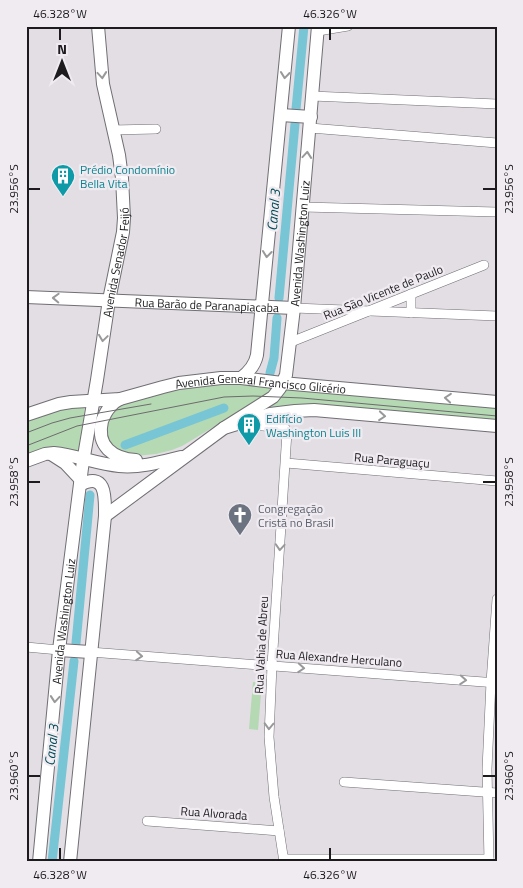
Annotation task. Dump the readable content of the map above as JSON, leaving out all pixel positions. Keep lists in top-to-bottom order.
{
  "streets": {
    "main road": [
      "Avenida Washington Luiz",
      "Avenida Senador Feijó",
      "Rua Barão de Paranapiacaba",
      "Avenida General Francisco Glicério"
    ],
    "street": [
      "Rua São Vicente de Paulo",
      "Rua Paraguaçu",
      "Rua Vahia de Abreu",
      "Rua Alexandre Herculano",
      "Rua Alvorada"
    ]
  },
  "crossings": [
    ["Avenida Washington Luiz", "Avenida Senador Feijó"],
    ["Avenida Washington Luiz", "Rua São Vicente de Paulo"],
    ["Avenida Washington Luiz", "Rua Barão de Paranapiacaba"],
    ["Avenida Washington Luiz", "Avenida General Francisco Glicério"],
    ["Avenida Senador Feijó", "Rua Barão de Paranapiacaba"],
    ["Rua São Vicente de Paulo", "Rua Barão de Paranapiacaba"],
    ["Avenida General Francisco Glicério", "Rua Vahia de Abreu"],
    ["Rua Paraguaçu", "Rua Vahia de Abreu"],
    ["Rua Vahia de Abreu", "Rua Alexandre Herculano"],
    ["Rua Vahia de Abreu", "Rua Alvorada"]
  ],
  "one_way": ["Avenida Senador Feijó", "Rua Vahia de Abreu", "Rua Alexandre Herculano"],
  "water": ["Canal 3"],
  "places": {
    "building": ["Prédio Condomínio Bella Vita", "Edifício Washington Luis III"],
    "church": ["Congregação Cristã no Brasil"]
  },
  "north": "top",
  "coordinates": [
    "46.328°W",
    "46.326°W",
    "23.956°S",
    "23.958°S",
    "23.960°S"
  ]
}
